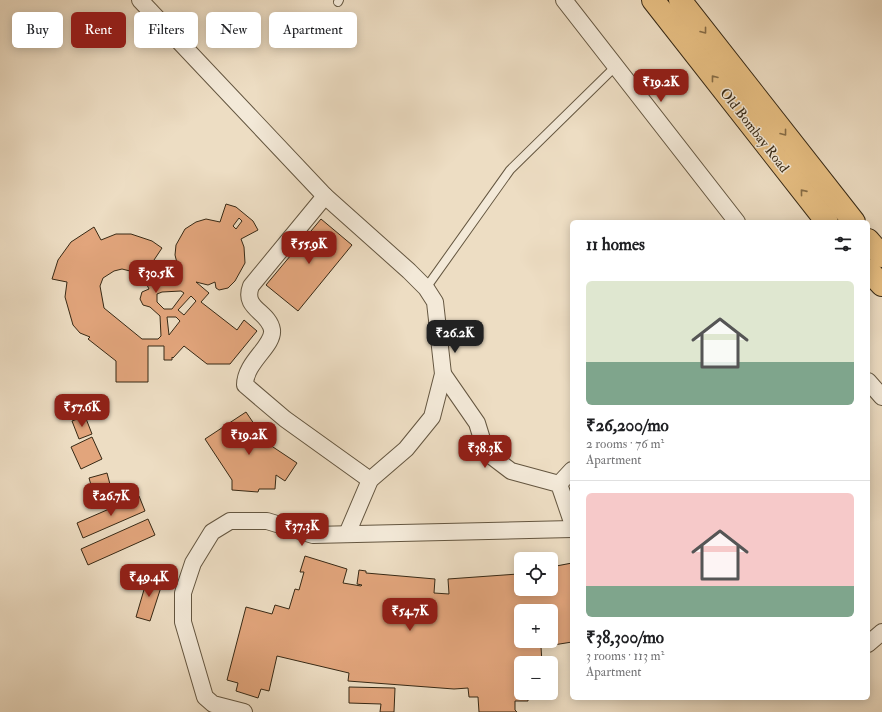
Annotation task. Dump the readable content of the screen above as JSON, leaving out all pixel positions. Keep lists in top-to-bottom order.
{
  "streets": {
    "main road": ["Old Bombay Road"]
  },
  "page": {
    "chip": [
      "Buy",
      "Rent",
      "Filters",
      "New",
      "Apartment"
    ],
    "price": [
      "₹19.2K",
      "₹55.9K",
      "₹30.5K",
      "₹26.2K",
      "₹57.6K",
      "₹19.2K",
      "₹38.3K",
      "₹26.7K",
      "₹37.3K",
      "₹49.4K",
      "₹54.7K"
    ],
    "heading": "11 homes",
    "list": [
      {
        "name": "₹26,200/mo",
        "note": "2 rooms · 76 m² · Apartment"
      },
      {
        "name": "₹38,300/mo",
        "note": "3 rooms · 113 m² · Apartment"
      }
    ],
    "map_buttons": ["+", "−"]
  }
}
